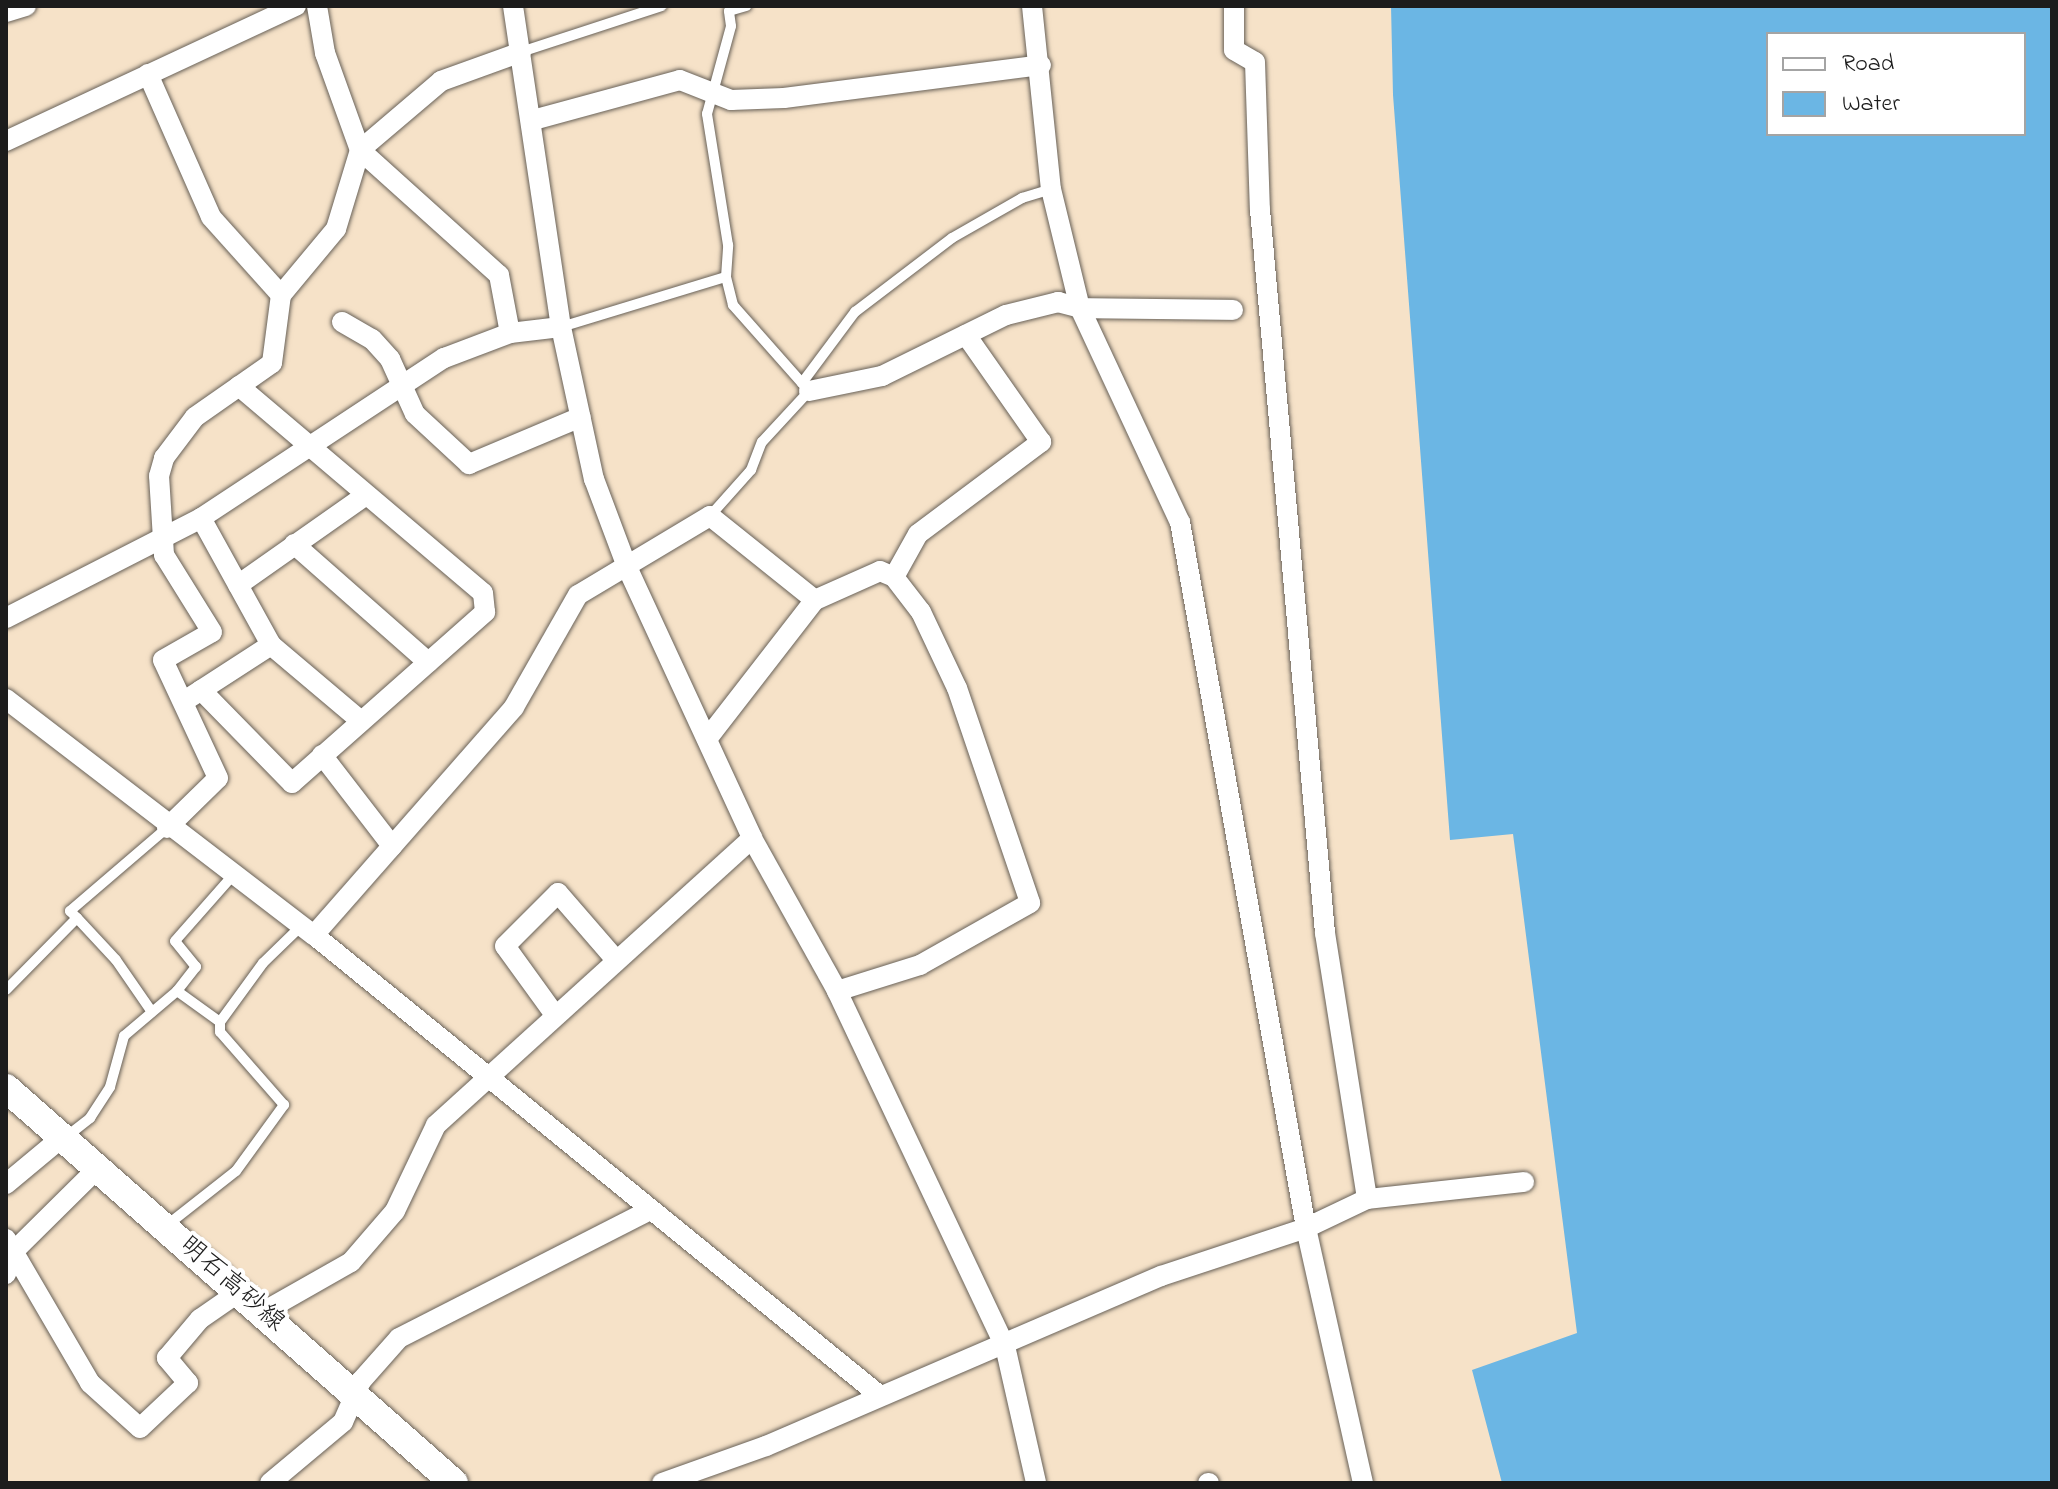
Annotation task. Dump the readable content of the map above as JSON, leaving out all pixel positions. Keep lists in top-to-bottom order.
{
  "streets": {
    "main road": ["明石高砂線"]
  },
  "legend": ["Road", "Water"]
}
